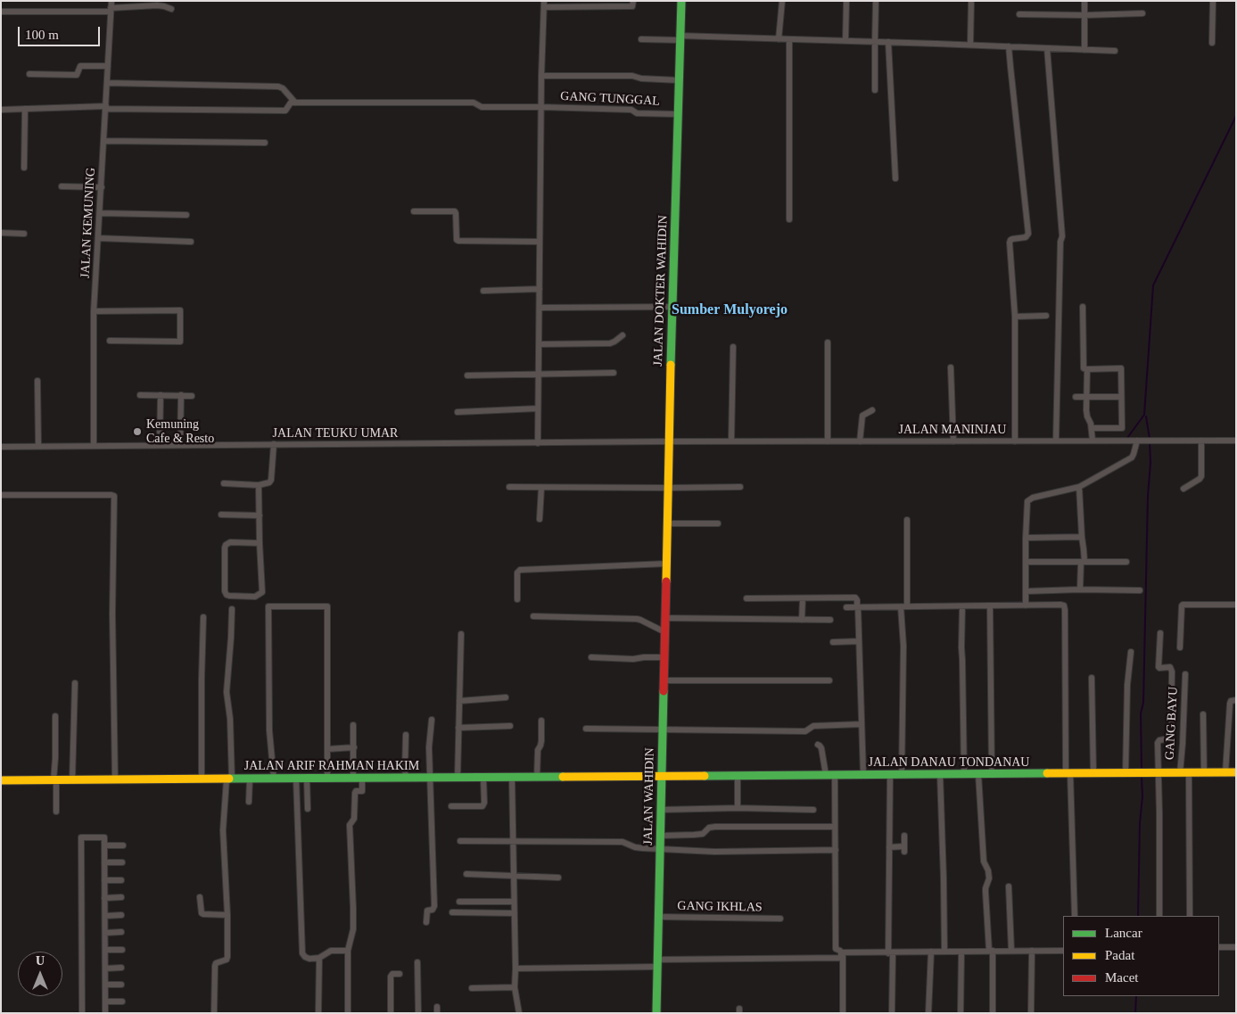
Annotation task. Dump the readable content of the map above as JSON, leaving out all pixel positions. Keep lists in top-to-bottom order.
{
  "streets": {
    "street": [
      "GANG TUNGGAL",
      "JALAN KEMUNING",
      "JALAN DOKTER WAHIDIN",
      "JALAN MANINJAU",
      "JALAN TEUKU UMAR",
      "GANG BAYU",
      "JALAN DANAU TONDANAU",
      "JALAN ARIF RAHMAN HAKIM",
      "JALAN WAHIDIN",
      "GANG IKHLAS"
    ]
  },
  "crossings": [
    ["GANG TUNGGAL", "JALAN DOKTER WAHIDIN"],
    ["JALAN KEMUNING", "JALAN TEUKU UMAR"],
    ["JALAN DOKTER WAHIDIN", "JALAN MANINJAU"],
    ["JALAN DOKTER WAHIDIN", "JALAN TEUKU UMAR"],
    ["JALAN DOKTER WAHIDIN", "JALAN WAHIDIN"],
    ["JALAN MANINJAU", "JALAN TEUKU UMAR"],
    ["GANG BAYU", "JALAN DANAU TONDANAU"],
    ["JALAN DANAU TONDANAU", "JALAN ARIF RAHMAN HAKIM"],
    ["JALAN DANAU TONDANAU", "JALAN WAHIDIN"],
    ["JALAN ARIF RAHMAN HAKIM", "JALAN WAHIDIN"],
    ["JALAN WAHIDIN", "GANG IKHLAS"]
  ],
  "districts": ["Sumber Mulyorejo"],
  "places": ["Kemuning Cafe & Resto"],
  "legend": ["Lancar", "Padat", "Macet"],
  "scale_bar": "100 m",
  "north": "top"
}
